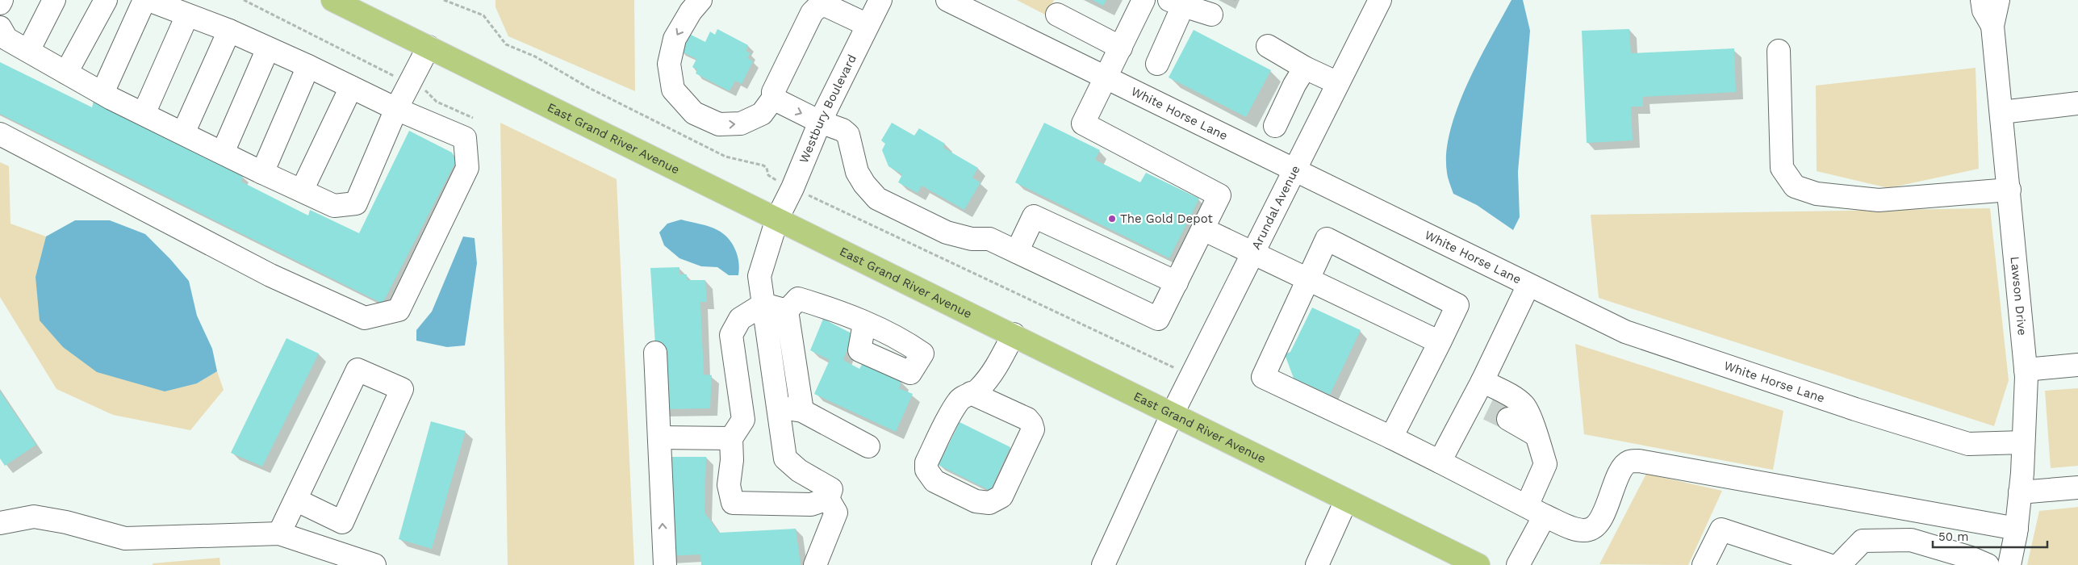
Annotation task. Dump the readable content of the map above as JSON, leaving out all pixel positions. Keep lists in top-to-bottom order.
{
  "streets": {
    "main road": ["East Grand River Avenue"],
    "street": [
      "Westbury Boulevard",
      "White Horse Lane",
      "Arundal Avenue",
      "Lawson Drive"
    ]
  },
  "crossings": [
    ["Westbury Boulevard", "East Grand River Avenue"],
    ["White Horse Lane", "Arundal Avenue"],
    ["White Horse Lane", "Lawson Drive"],
    ["East Grand River Avenue", "Arundal Avenue"]
  ],
  "places": ["The Gold Depot"],
  "scale_bar": "50 m"
}
